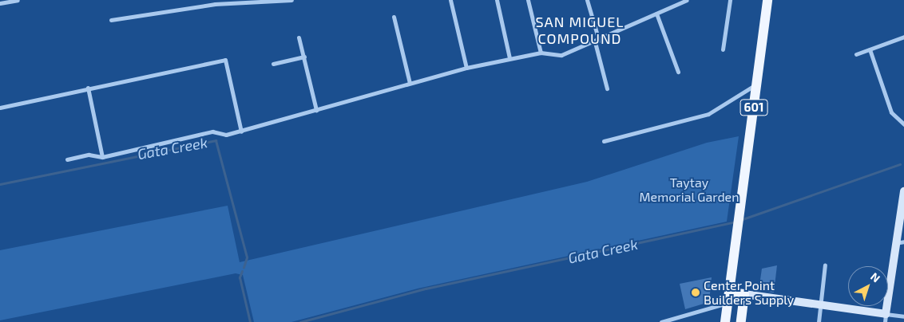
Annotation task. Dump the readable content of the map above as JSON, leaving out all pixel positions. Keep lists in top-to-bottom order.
{
  "streets": {
    "main road": ["601"]
  },
  "districts": ["SAN MIGUEL COMPOUND"],
  "water": ["Gata Creek"],
  "parks": ["Taytay Memorial Garden"],
  "places": ["Center Point Builders Supply"],
  "north": "top right"
}
